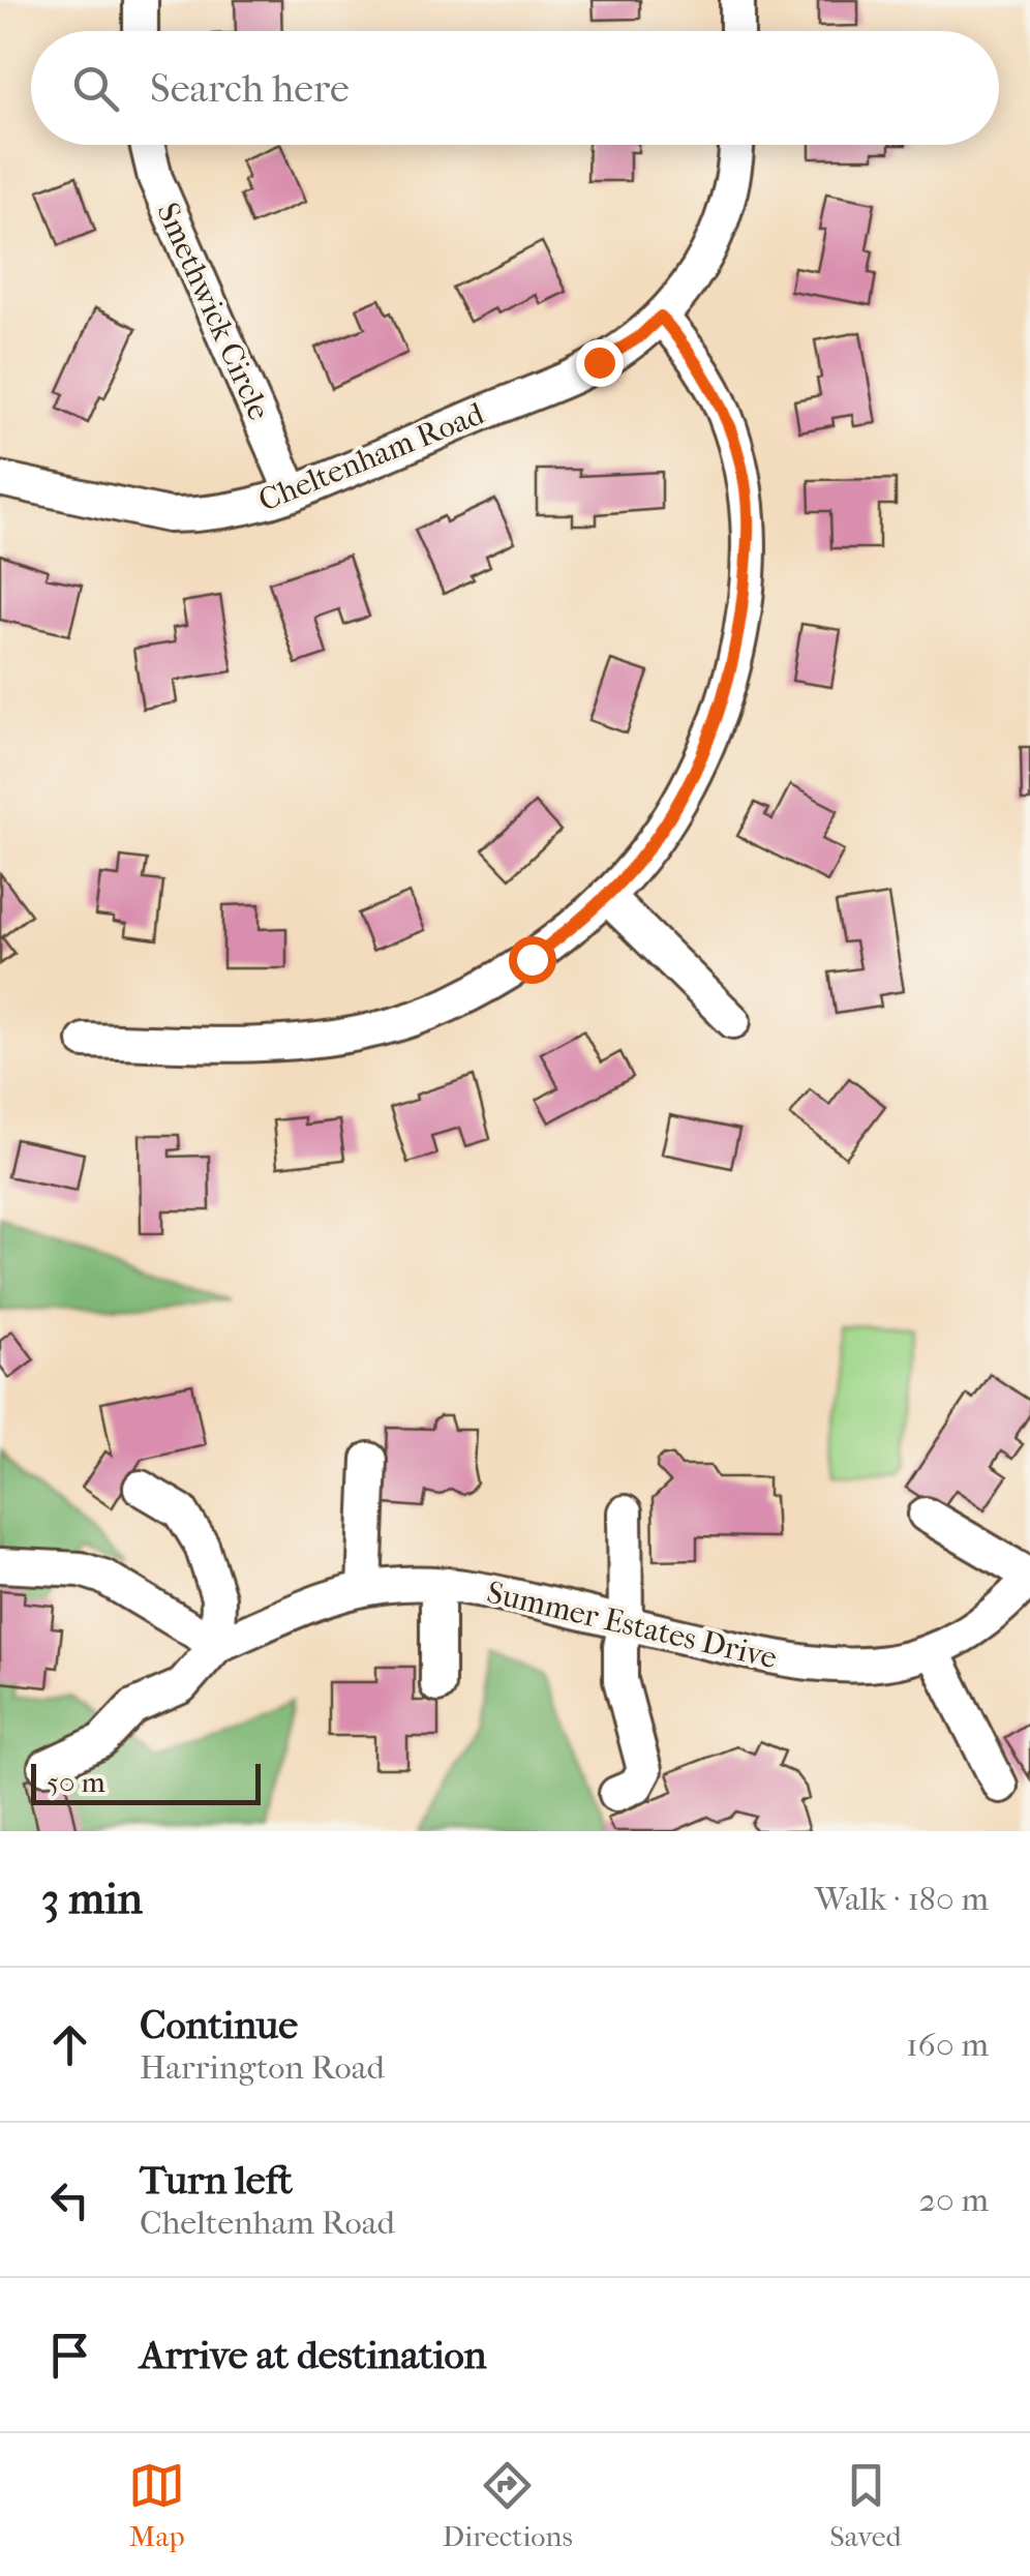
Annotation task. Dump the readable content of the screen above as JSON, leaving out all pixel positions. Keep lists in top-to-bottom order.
{
  "streets": {
    "street": ["Smethwick Circle", "Cheltenham Road", "Summer Estates Drive"]
  },
  "crossings": [
    ["Smethwick Circle", "Cheltenham Road"]
  ],
  "scale_bar": "50 m",
  "page": {
    "search": "Search here",
    "scale": "50 m",
    "heading": ["3 min", "Walk · 180 m"],
    "list": [
      ["Continue", "Harrington Road", "160 m"],
      ["Turn left", "Cheltenham Road", "20 m"],
      "Arrive at destination"
    ],
    "nav": ["Map", "Directions", "Saved"]
  }
}
